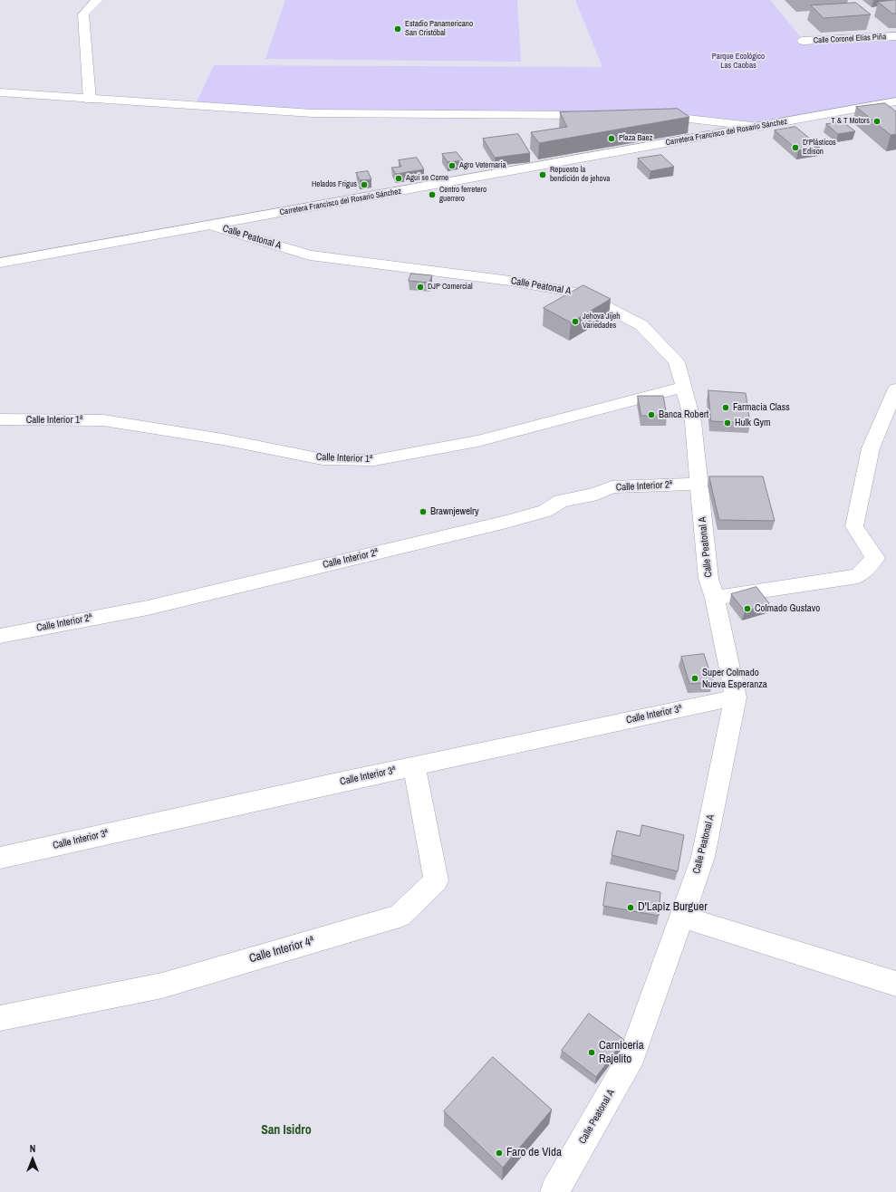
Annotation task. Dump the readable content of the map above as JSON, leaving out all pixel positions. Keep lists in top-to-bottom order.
{
  "streets": {
    "street": [
      "Calle Coronel Elías Piña",
      "Carretera Francisco del Rosario Sánchez",
      "Calle Peatonal A",
      "Calle Interior 1ª",
      "Calle Interior 2ª",
      "Calle Interior 3ª",
      "Calle Interior 4ª"
    ]
  },
  "crossings": [
    ["Carretera Francisco del Rosario Sánchez", "Calle Peatonal A"],
    ["Calle Peatonal A", "Calle Interior 1ª"],
    ["Calle Peatonal A", "Calle Interior 2ª"],
    ["Calle Peatonal A", "Calle Interior 3ª"],
    ["Calle Interior 3ª", "Calle Interior 4ª"]
  ],
  "districts": ["San Isidro"],
  "parks": ["Parque Ecológico Las Caobas"],
  "places": [
    "Estadio Panamericano San Cristóbal",
    "T & T Motors",
    "Plaza Baez",
    "D'Plásticos Edison",
    "Agro Veternaria",
    "Repuesto la bendición de jehova",
    "Agui se Corne",
    "Helados Frigus",
    "Centro ferretero guerrero",
    "DJP Comercial",
    "Jehova Jijeh Variedades",
    "Farmacia Class",
    "Banca Robert",
    "Hulk Gym",
    "Brawnjewelry",
    "Colmado Gustavo",
    "Super Colmado Nueva Esperanza",
    "D'Lapiz Burguer",
    "Carniceria Rajelito",
    "Faro de Vida"
  ],
  "north": "top"
}
